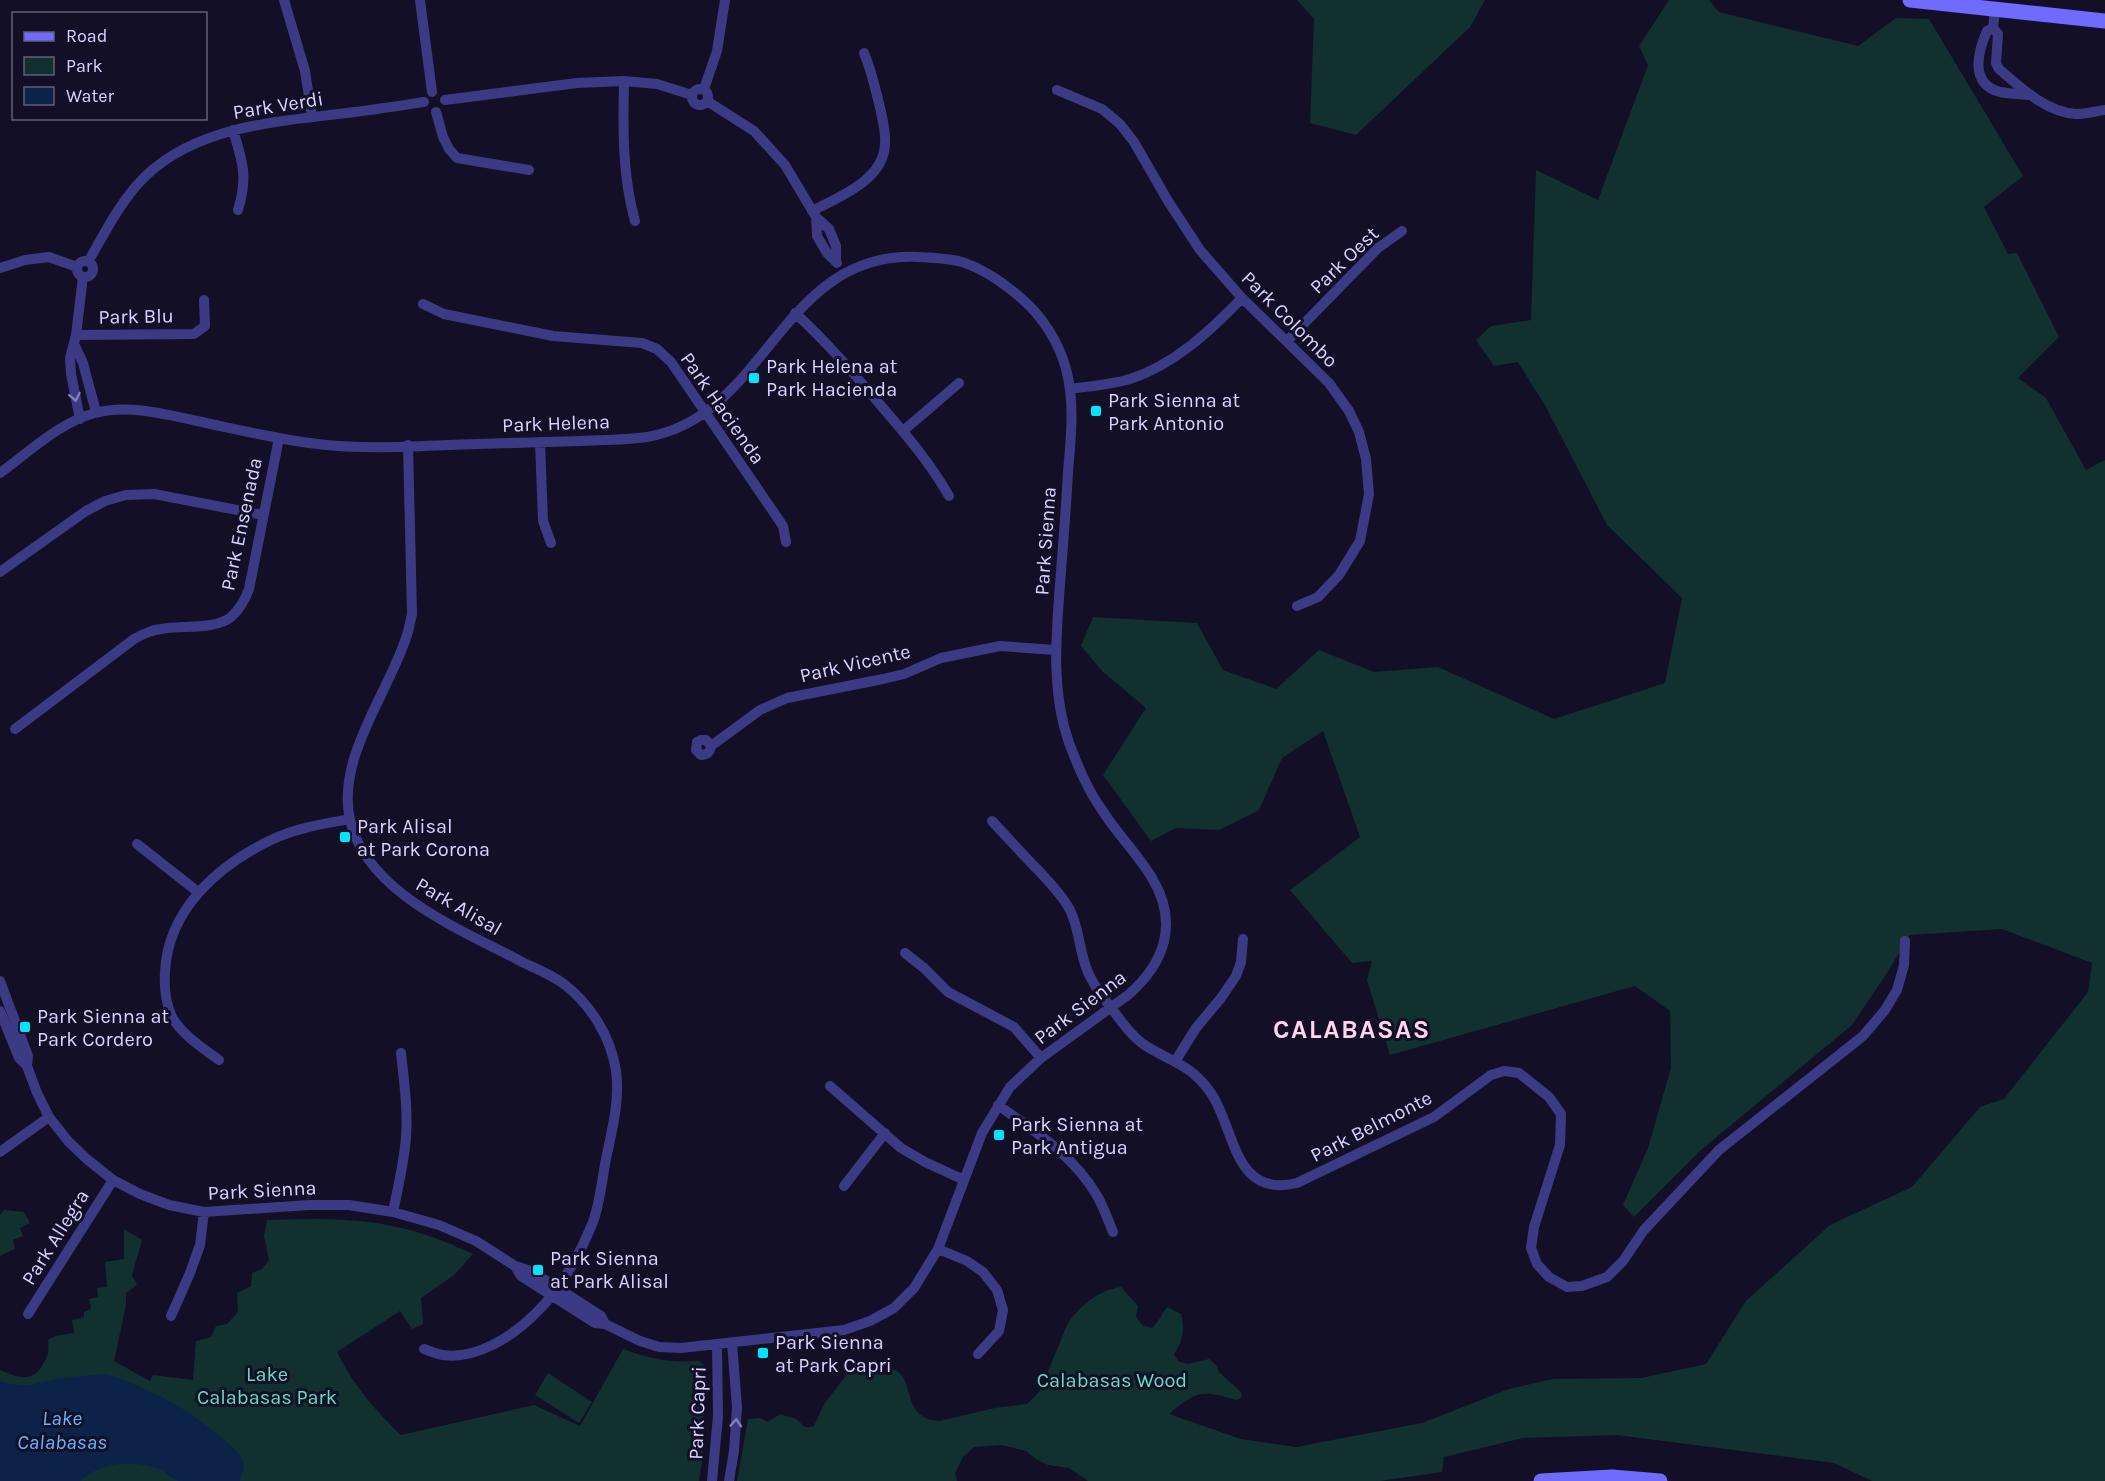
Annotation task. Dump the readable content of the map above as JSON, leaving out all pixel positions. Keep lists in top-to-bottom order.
{
  "streets": {
    "street": [
      "Park Verdi",
      "Park Oest",
      "Park Blu",
      "Park Colombo",
      "Park Hacienda",
      "Park Helena",
      "Park Ensenada",
      "Park Sienna",
      "Park Vicente",
      "Park Alisal",
      "Park Belmonte",
      "Park Allegra",
      "Park Capri"
    ]
  },
  "crossings": [
    ["Park Verdi", "Park Blu"],
    ["Park Verdi", "Park Helena"],
    ["Park Oest", "Park Colombo"],
    ["Park Hacienda", "Park Helena"],
    ["Park Helena", "Park Ensenada"],
    ["Park Helena", "Park Sienna"],
    ["Park Helena", "Park Alisal"],
    ["Park Sienna", "Park Vicente"],
    ["Park Sienna", "Park Alisal"],
    ["Park Sienna", "Park Belmonte"],
    ["Park Sienna", "Park Allegra"],
    ["Park Sienna", "Park Capri"]
  ],
  "districts": ["CALABASAS"],
  "water": ["Lake Calabasas"],
  "parks": ["Lake Calabasas Park", "Calabasas Wood"],
  "places": {
    "transit": [
      "Park Helena at Park Hacienda",
      "Park Sienna at Park Antonio",
      "Park Alisal at Park Corona",
      "Park Sienna at Park Cordero",
      "Park Sienna at Park Antigua",
      "Park Sienna at Park Alisal",
      "Park Sienna at Park Capri"
    ]
  },
  "legend": ["Road", "Park", "Water"]
}
